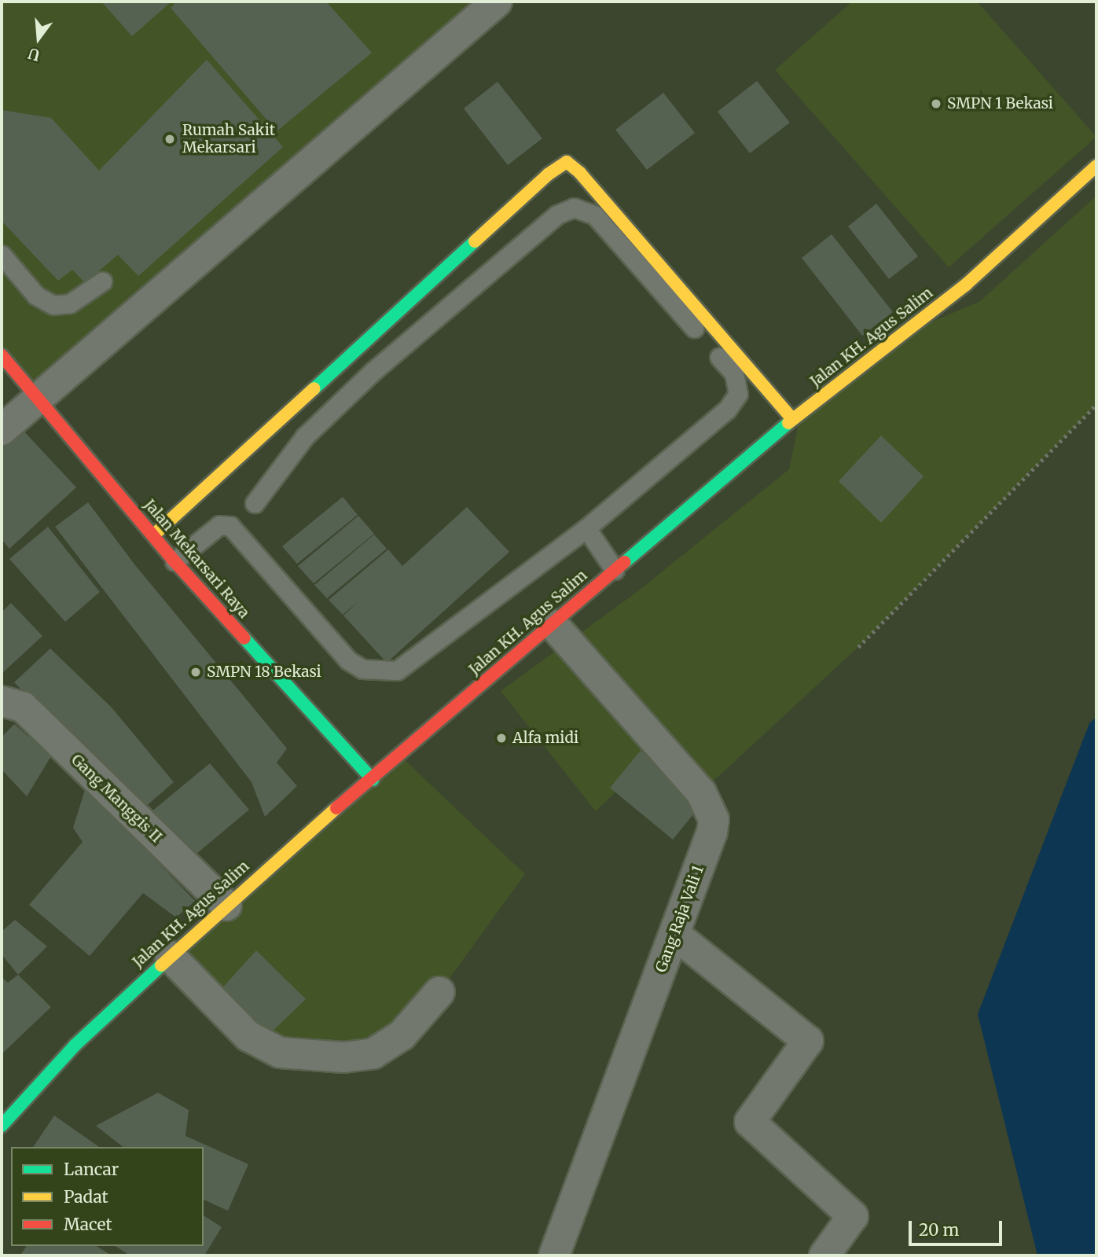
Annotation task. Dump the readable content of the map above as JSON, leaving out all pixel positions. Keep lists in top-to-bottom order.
{
  "streets": {
    "street": [
      "Jalan KH. Agus Salim",
      "Jalan Mekarsari Raya",
      "Gang Manggis II",
      "Gang Raja Vali 1"
    ]
  },
  "crossings": [
    ["Jalan KH. Agus Salim", "Jalan Mekarsari Raya"],
    ["Jalan KH. Agus Salim", "Gang Manggis II"],
    ["Jalan KH. Agus Salim", "Gang Raja Vali 1"]
  ],
  "places": [
    "SMPN 1 Bekasi",
    "Rumah Sakit Mekarsari",
    "SMPN 18 Bekasi",
    "Alfa midi"
  ],
  "legend": ["Lancar", "Padat", "Macet"],
  "scale_bar": "20 m",
  "north": "bottom"
}
